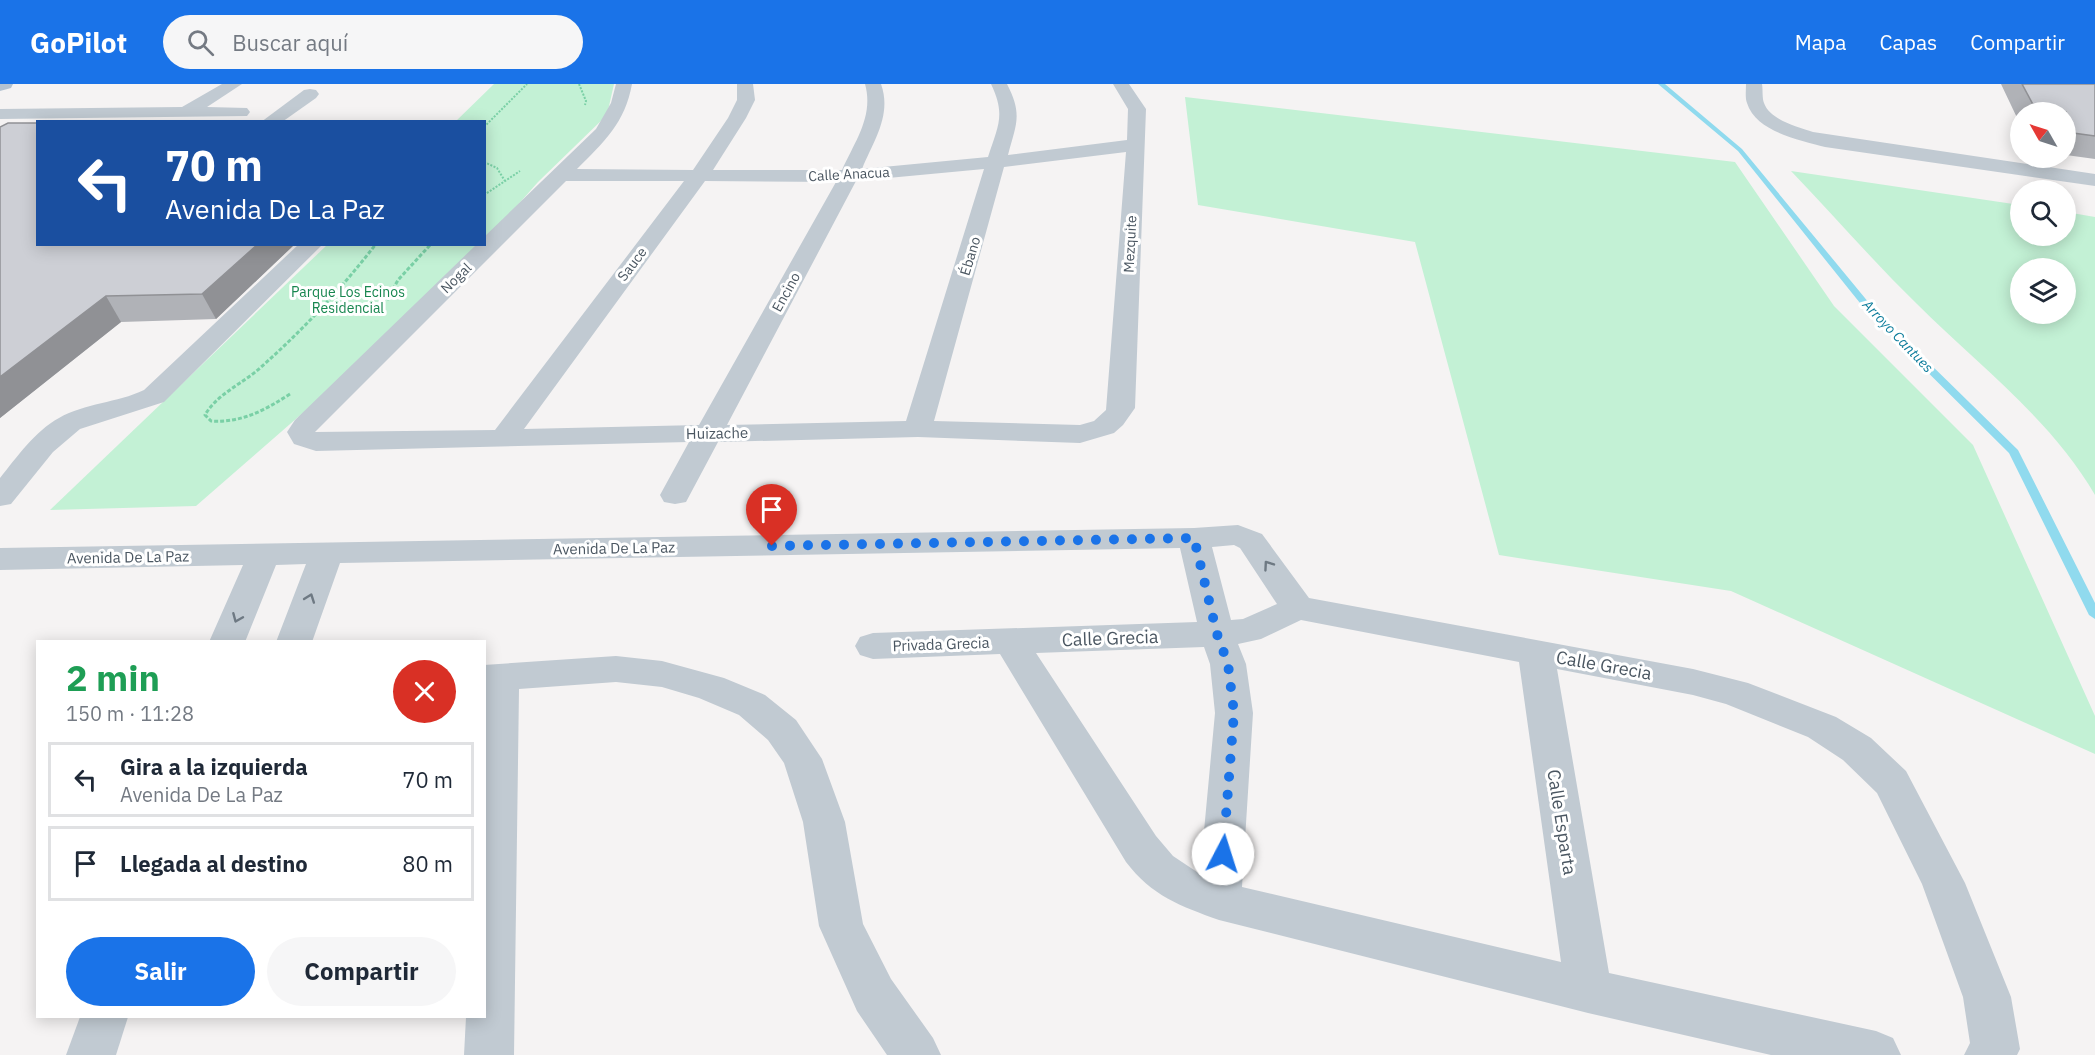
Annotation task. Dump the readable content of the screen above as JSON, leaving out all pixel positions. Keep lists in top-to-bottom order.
{
  "streets": {
    "street": [
      "Calle Anacua",
      "Mezquite",
      "Ébano",
      "Sauce",
      "Nogal",
      "Encino",
      "Huizache",
      "Avenida De La Paz",
      "Calle Grecia",
      "Privada Grecia",
      "Calle Esparta"
    ]
  },
  "crossings": [
    ["Calle Anacua", "Mezquite"],
    ["Calle Anacua", "Ébano"],
    ["Calle Anacua", "Sauce"],
    ["Calle Anacua", "Nogal"],
    ["Calle Anacua", "Encino"],
    ["Mezquite", "Huizache"],
    ["Ébano", "Huizache"],
    ["Sauce", "Huizache"],
    ["Nogal", "Huizache"],
    ["Encino", "Huizache"],
    ["Avenida De La Paz", "Calle Grecia"],
    ["Calle Grecia", "Privada Grecia"],
    ["Calle Grecia", "Calle Esparta"]
  ],
  "water": ["Arroyo Cantues"],
  "parks": ["Parque Los Ecinos Residencial"],
  "north": "top left",
  "page": {
    "header": "GoPilot",
    "search": "Buscar aquí",
    "nav": ["Mapa", "Capas", "Compartir"],
    "turn": ["70 m", "Avenida De La Paz"],
    "heading": ["2 min", "150 m · 11:28"],
    "list": [
      {
        "name": "Gira a la izquierda",
        "note": "Avenida De La Paz",
        "value": "70 m"
      },
      {
        "name": "Llegada al destino",
        "value": "80 m"
      }
    ],
    "buttons": ["Salir", "Compartir"]
  }
}
